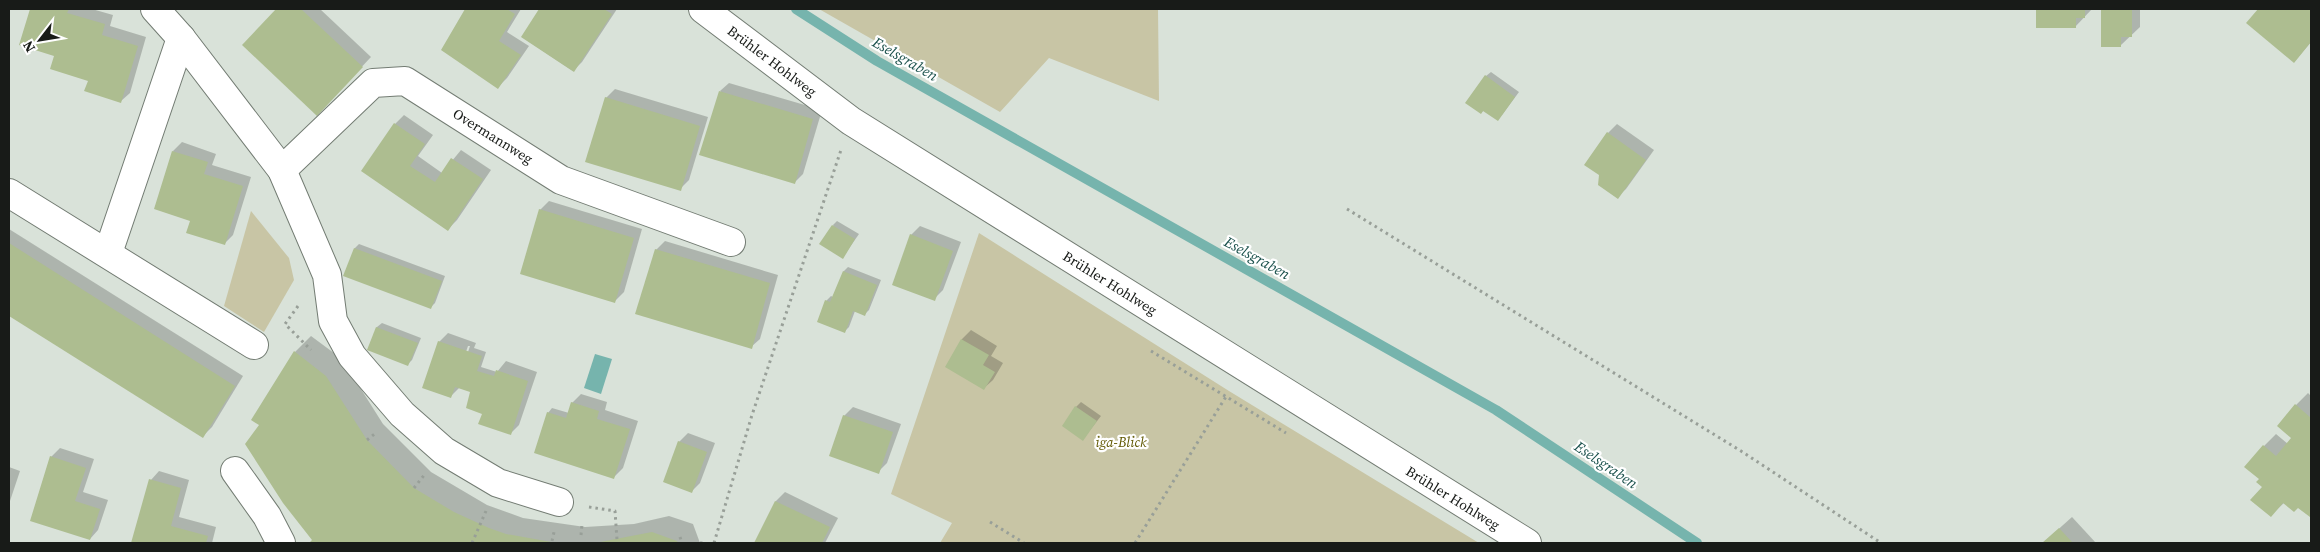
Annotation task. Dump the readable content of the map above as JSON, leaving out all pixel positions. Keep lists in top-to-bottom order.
{
  "streets": {
    "street": ["Brühler Hohlweg", "Overmannweg"]
  },
  "water": ["Eselsgraben"],
  "parks": ["iga-Blick"],
  "north": "bottom left"
}
